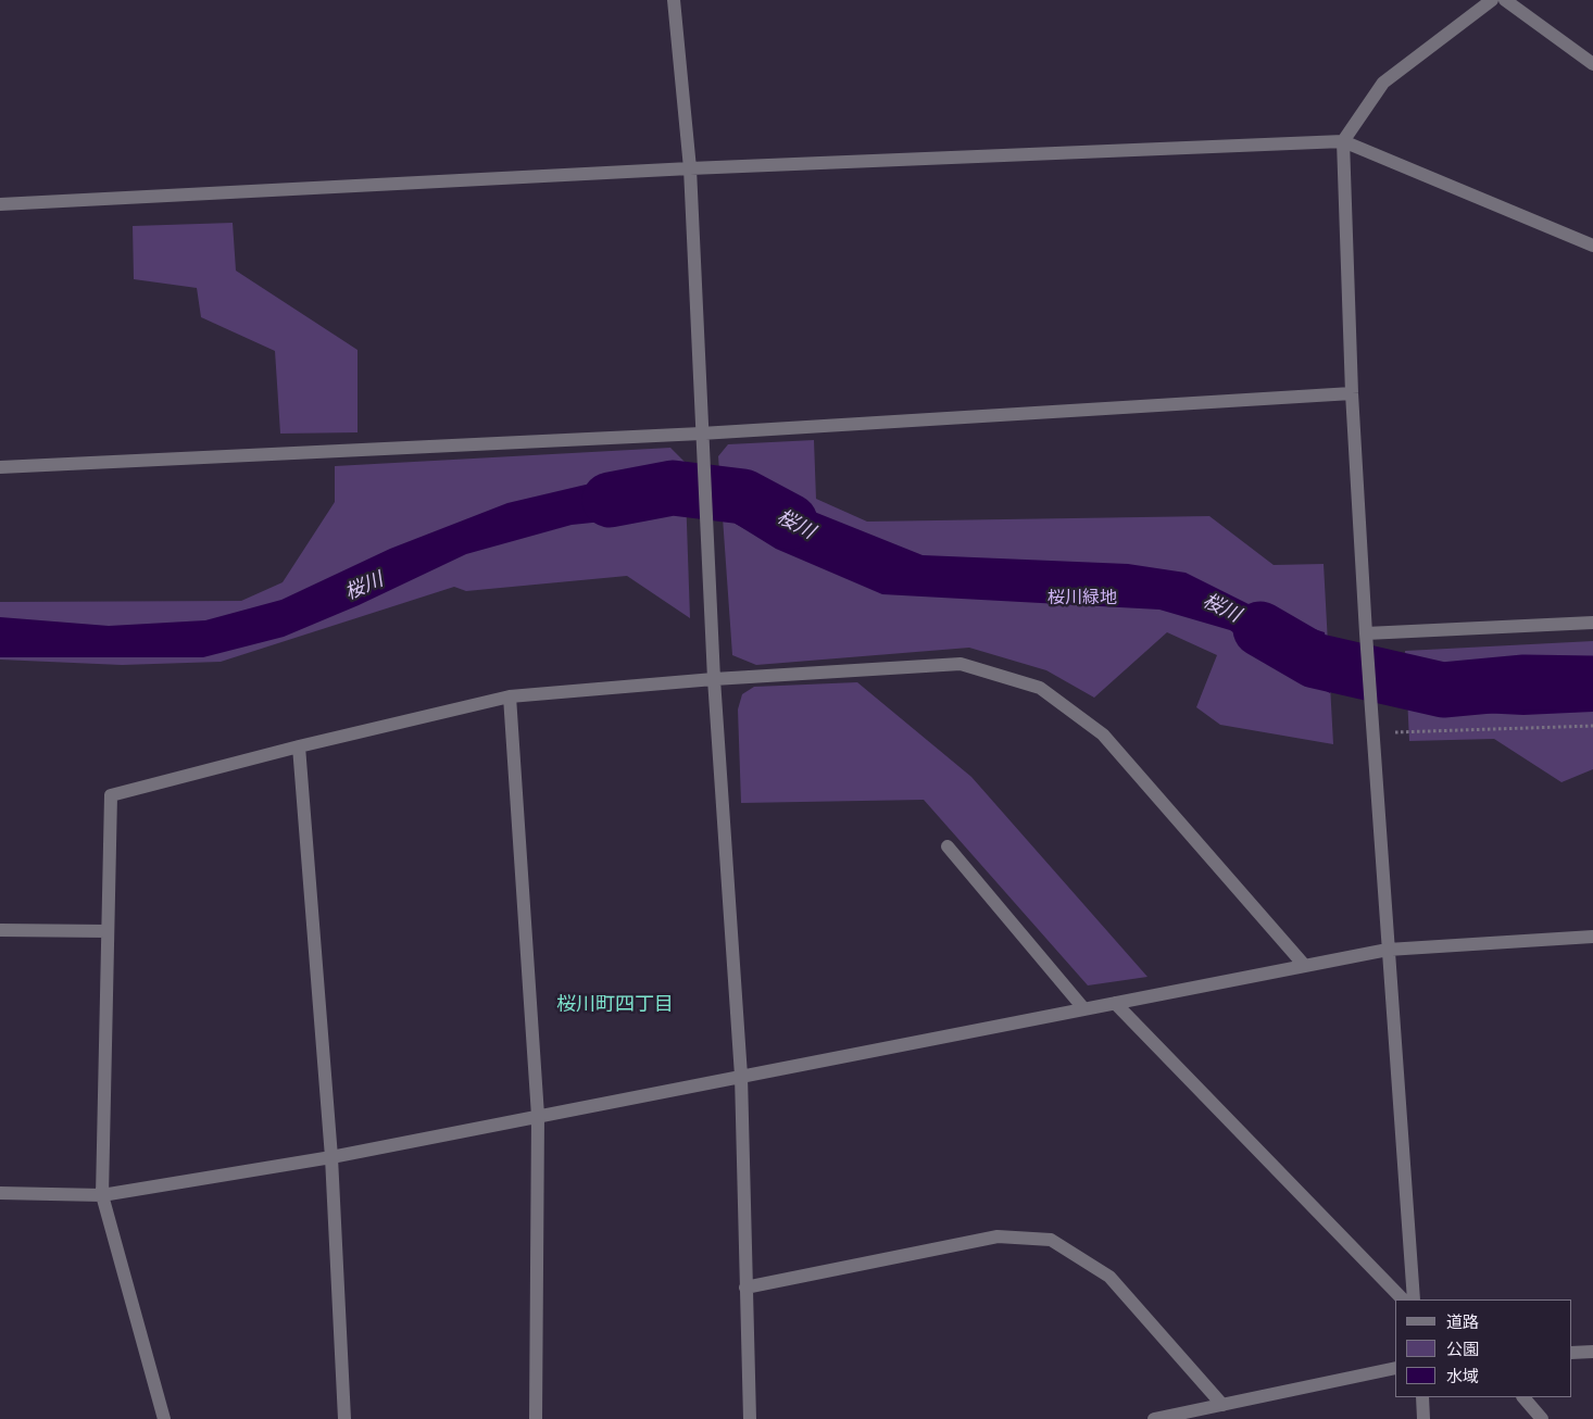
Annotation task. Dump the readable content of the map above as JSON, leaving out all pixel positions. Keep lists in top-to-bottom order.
{
  "districts": ["桜川町四丁目"],
  "water": ["桜川"],
  "parks": ["桜川緑地"],
  "legend": ["道路", "公園", "水域"]
}
